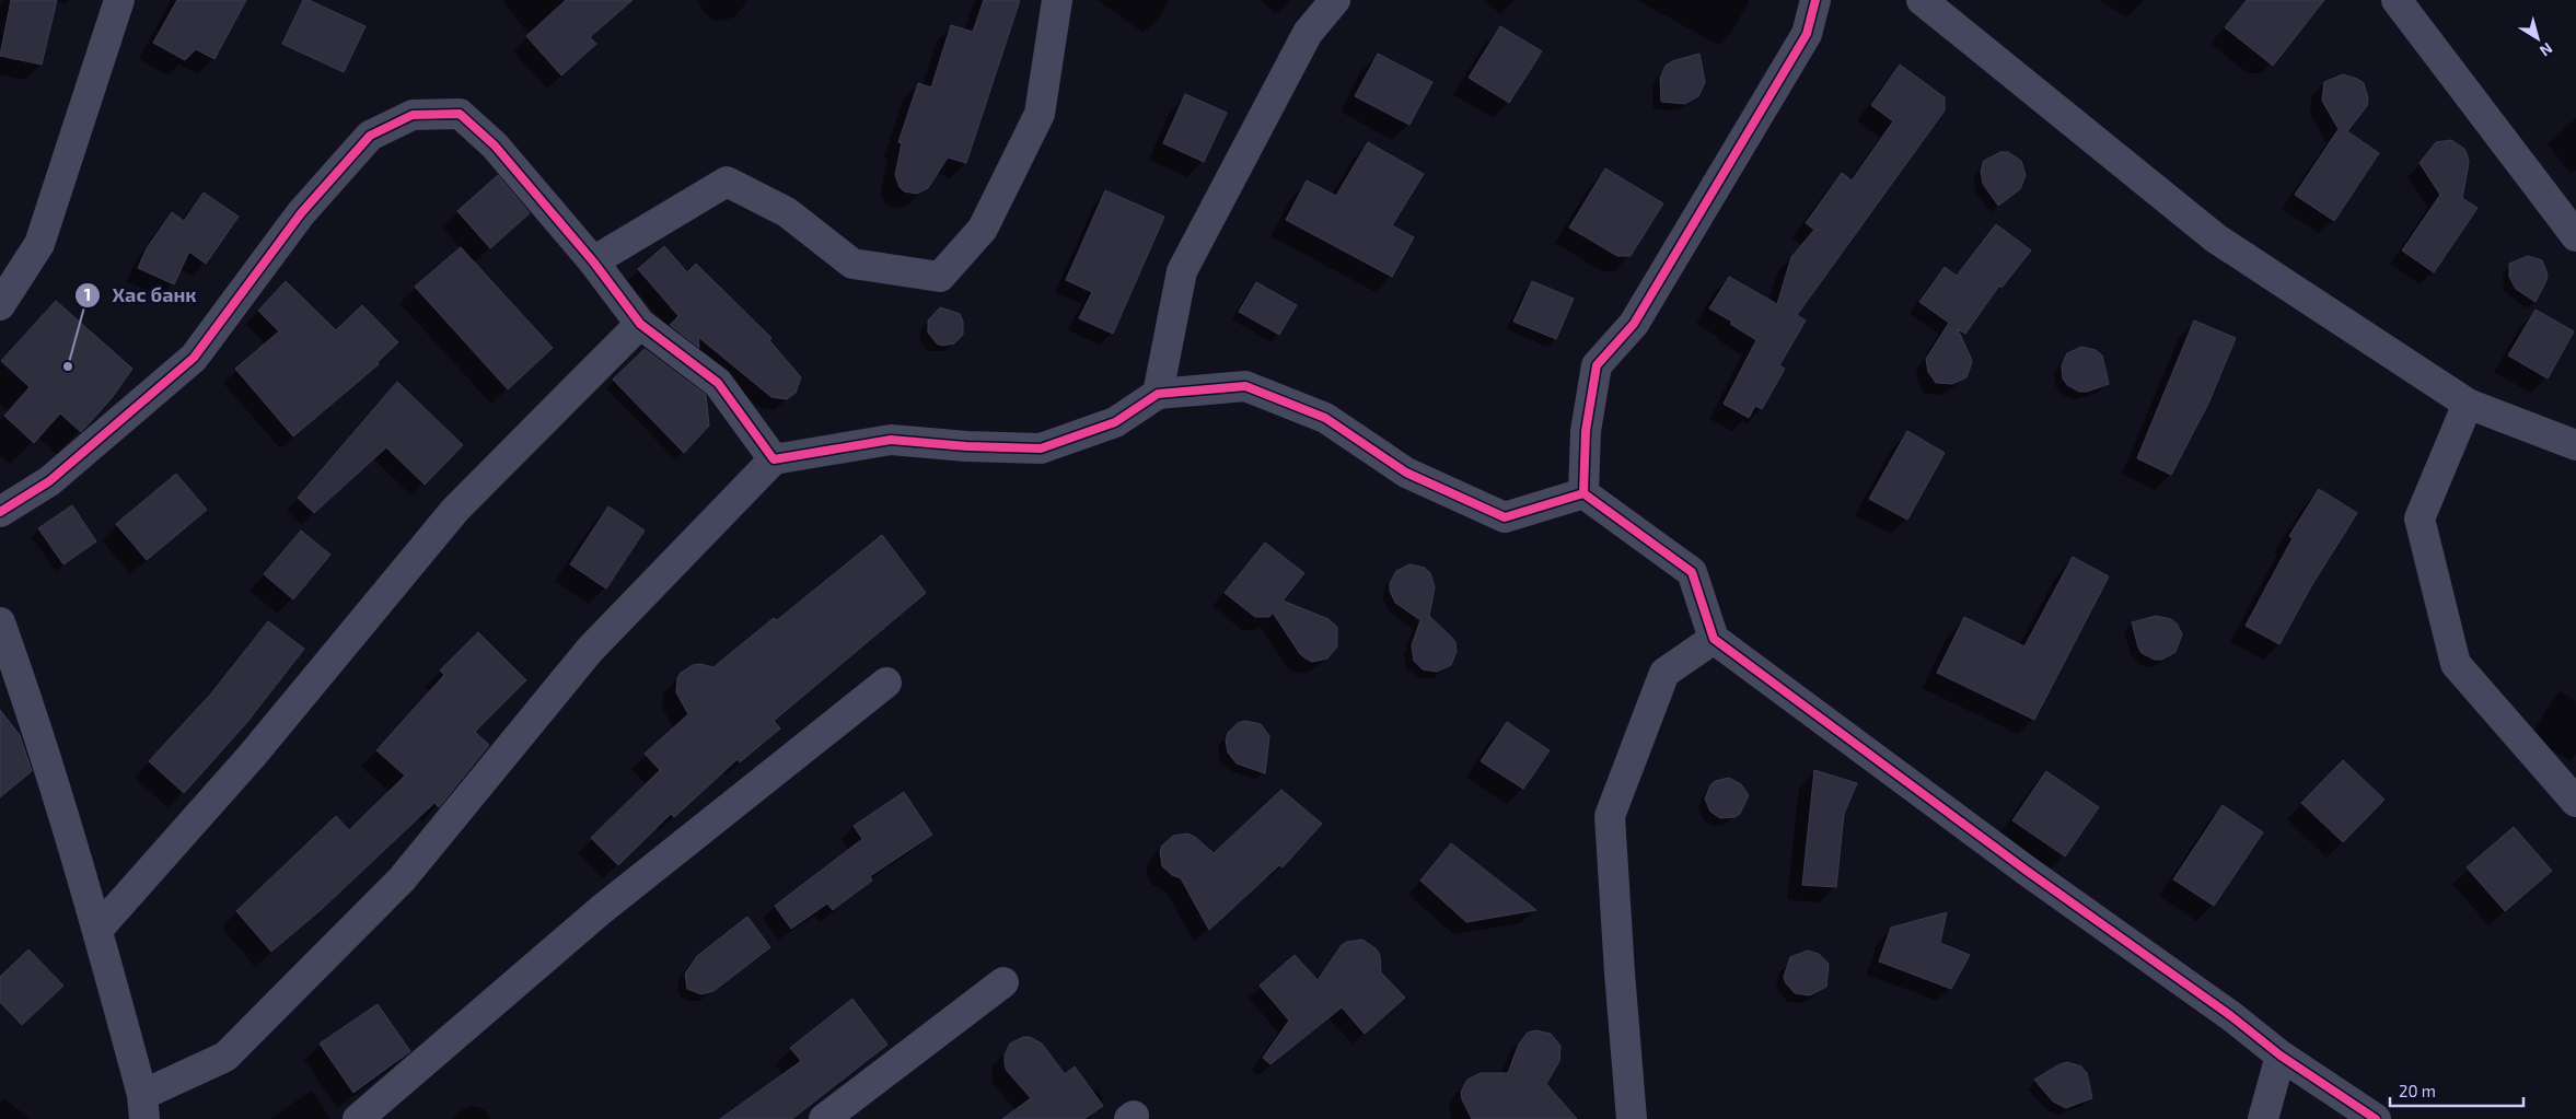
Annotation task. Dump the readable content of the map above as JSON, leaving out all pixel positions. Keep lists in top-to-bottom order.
{
  "places": ["Хас банк"],
  "scale_bar": "20 m",
  "north": "bottom right"
}
